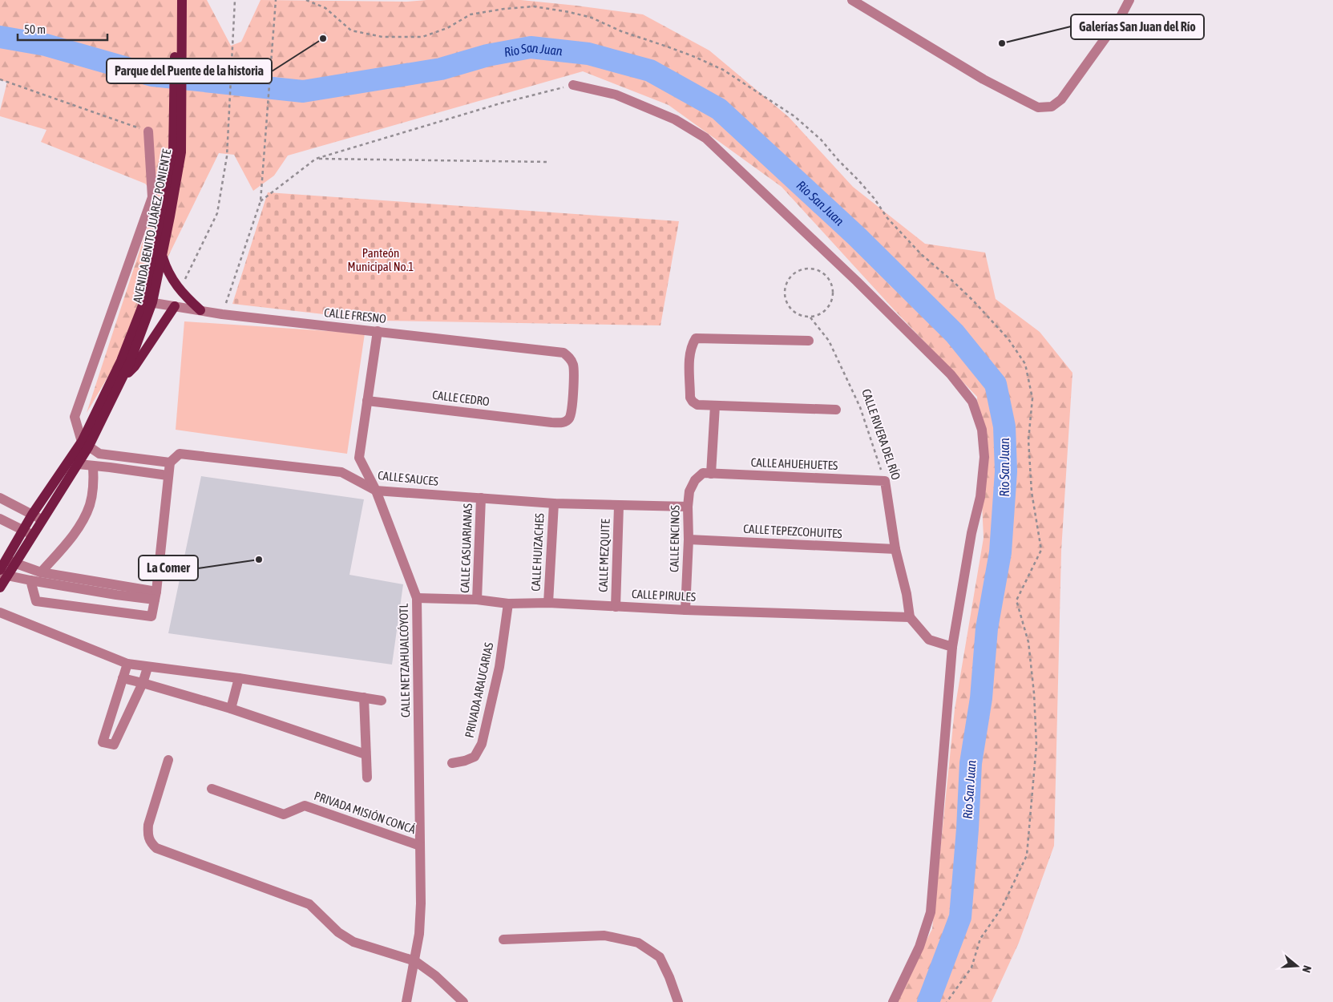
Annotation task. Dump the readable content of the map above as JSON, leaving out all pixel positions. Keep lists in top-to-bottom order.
{
  "streets": {
    "main road": ["AVENIDA BENITO JUÁREZ PONIENTE"],
    "street": [
      "CALLE FRESNO",
      "CALLE CEDRO",
      "CALLE RIVERA DEL RÍO",
      "CALLE AHUEHUETES",
      "CALLE SAUCES",
      "CALLE TEPEZCOHUITES",
      "CALLE ENCINOS",
      "CALLE CASUARIANAS",
      "CALLE HUIZACHES",
      "CALLE MEZQUITE",
      "CALLE PIRULES",
      "CALLE NETZAHUALCÓYOTL",
      "PRIVADA ARAUCARIAS",
      "PRIVADA MISIÓN CONCÁ"
    ]
  },
  "crossings": [
    ["AVENIDA BENITO JUÁREZ PONIENTE", "CALLE FRESNO"],
    ["CALLE FRESNO", "CALLE CEDRO"],
    ["CALLE FRESNO", "CALLE NETZAHUALCÓYOTL"],
    ["CALLE CEDRO", "CALLE NETZAHUALCÓYOTL"],
    ["CALLE RIVERA DEL RÍO", "CALLE AHUEHUETES"],
    ["CALLE RIVERA DEL RÍO", "CALLE TEPEZCOHUITES"],
    ["CALLE RIVERA DEL RÍO", "CALLE PIRULES"],
    ["CALLE AHUEHUETES", "CALLE ENCINOS"],
    ["CALLE SAUCES", "CALLE ENCINOS"],
    ["CALLE SAUCES", "CALLE CASUARIANAS"],
    ["CALLE SAUCES", "CALLE HUIZACHES"],
    ["CALLE SAUCES", "CALLE MEZQUITE"],
    ["CALLE SAUCES", "CALLE NETZAHUALCÓYOTL"],
    ["CALLE TEPEZCOHUITES", "CALLE ENCINOS"],
    ["CALLE ENCINOS", "CALLE PIRULES"],
    ["CALLE CASUARIANAS", "CALLE PIRULES"],
    ["CALLE HUIZACHES", "CALLE PIRULES"],
    ["CALLE MEZQUITE", "CALLE PIRULES"],
    ["CALLE PIRULES", "CALLE NETZAHUALCÓYOTL"],
    ["CALLE PIRULES", "PRIVADA ARAUCARIAS"],
    ["CALLE NETZAHUALCÓYOTL", "PRIVADA MISIÓN CONCÁ"]
  ],
  "water": ["Rio San Juan"],
  "parks": ["Panteón Municipal No.1"],
  "places": ["Parque del Puente de la historia", "Galerías San Juan del Río", "La Comer"],
  "scale_bar": "50 m",
  "north": "right"
}
